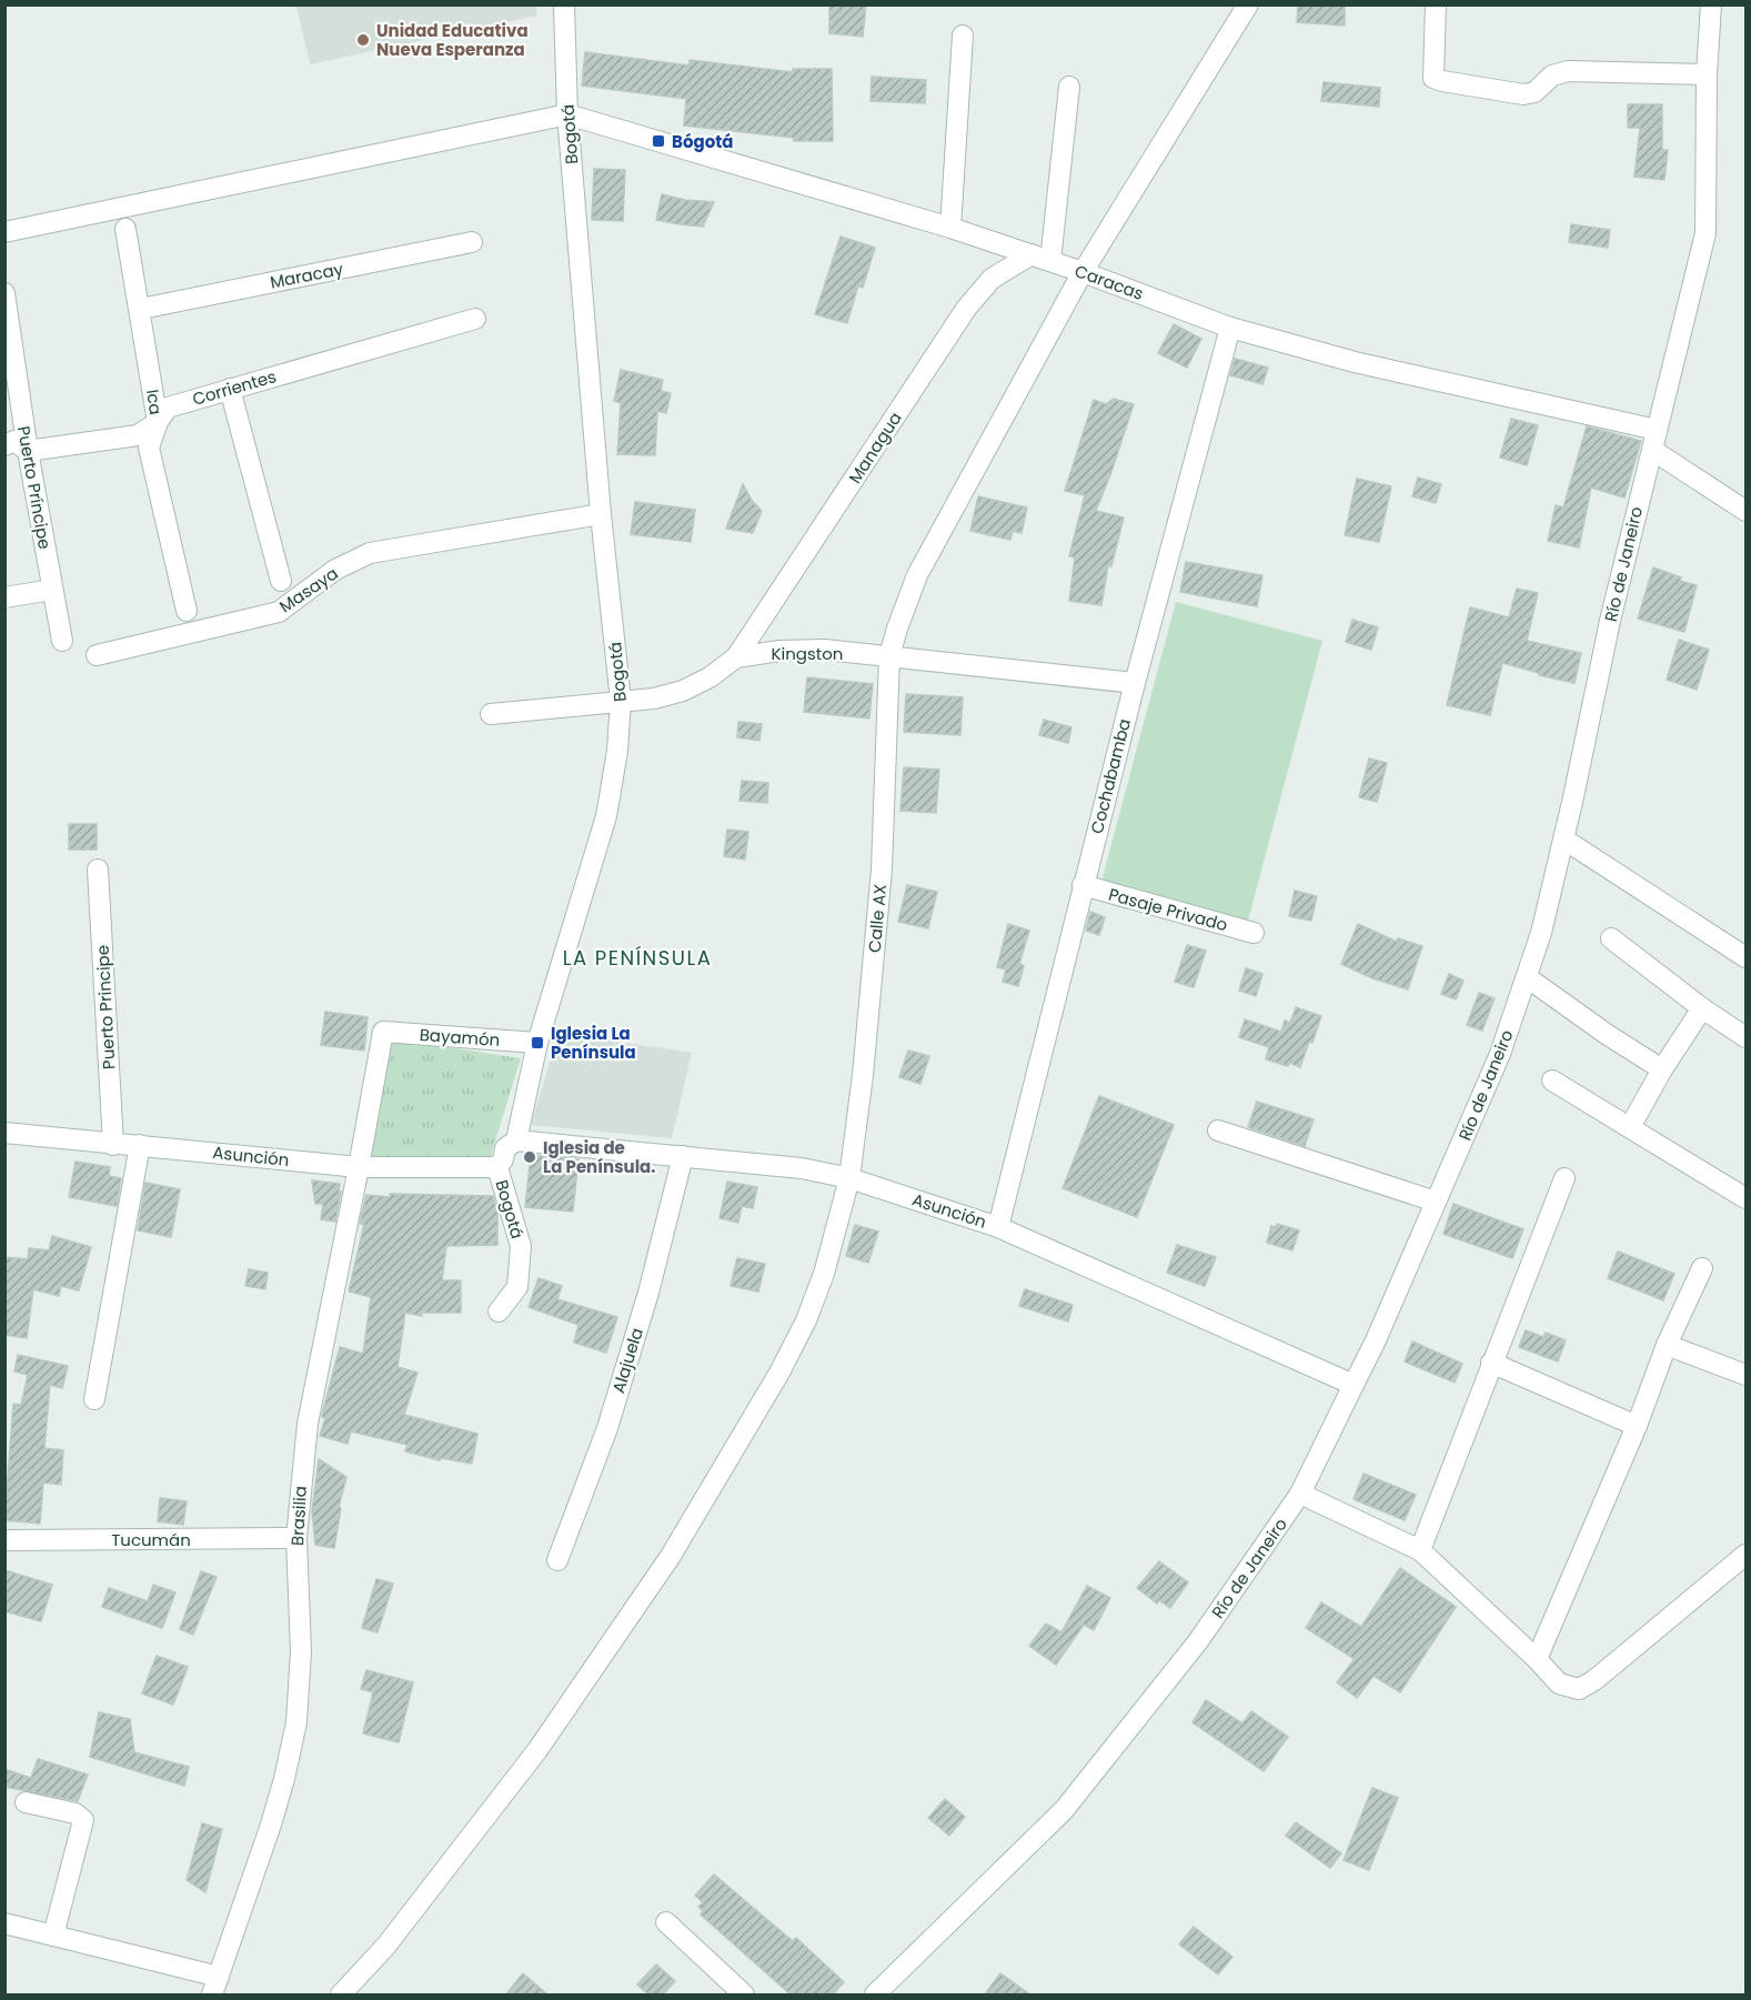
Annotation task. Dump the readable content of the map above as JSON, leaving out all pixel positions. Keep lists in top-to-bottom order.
{
  "streets": {
    "street": [
      "Bogotá",
      "Maracay",
      "Caracas",
      "Corrientes",
      "Ica",
      "Managua",
      "Puerto Príncipe",
      "Río de Janeiro",
      "Masaya",
      "Kingston",
      "Cochabamba",
      "Pasaje Privado",
      "Calle AX",
      "Puerto Principe",
      "Bayamón",
      "Asunción",
      "Alajuela",
      "Brasilia",
      "Tucumán"
    ]
  },
  "crossings": [
    ["Bogotá", "Caracas"],
    ["Bogotá", "Masaya"],
    ["Bogotá", "Kingston"],
    ["Bogotá", "Bayamón"],
    ["Bogotá", "Asunción"],
    ["Maracay", "Ica"],
    ["Caracas", "Managua"],
    ["Caracas", "Río de Janeiro"],
    ["Caracas", "Cochabamba"],
    ["Caracas", "Calle AX"],
    ["Corrientes", "Ica"],
    ["Corrientes", "Puerto Príncipe"],
    ["Managua", "Kingston"],
    ["Río de Janeiro", "Asunción"],
    ["Kingston", "Cochabamba"],
    ["Kingston", "Calle AX"],
    ["Cochabamba", "Pasaje Privado"],
    ["Cochabamba", "Asunción"],
    ["Calle AX", "Asunción"],
    ["Puerto Principe", "Asunción"],
    ["Bayamón", "Brasilia"],
    ["Asunción", "Alajuela"],
    ["Asunción", "Brasilia"],
    ["Brasilia", "Tucumán"]
  ],
  "districts": ["LA PENÍNSULA"],
  "places": {
    "other": ["Unidad Educativa Nueva Esperanza", "Iglesia de La Península."],
    "transit": ["Bógotá", "Iglesia La Península"]
  }
}
